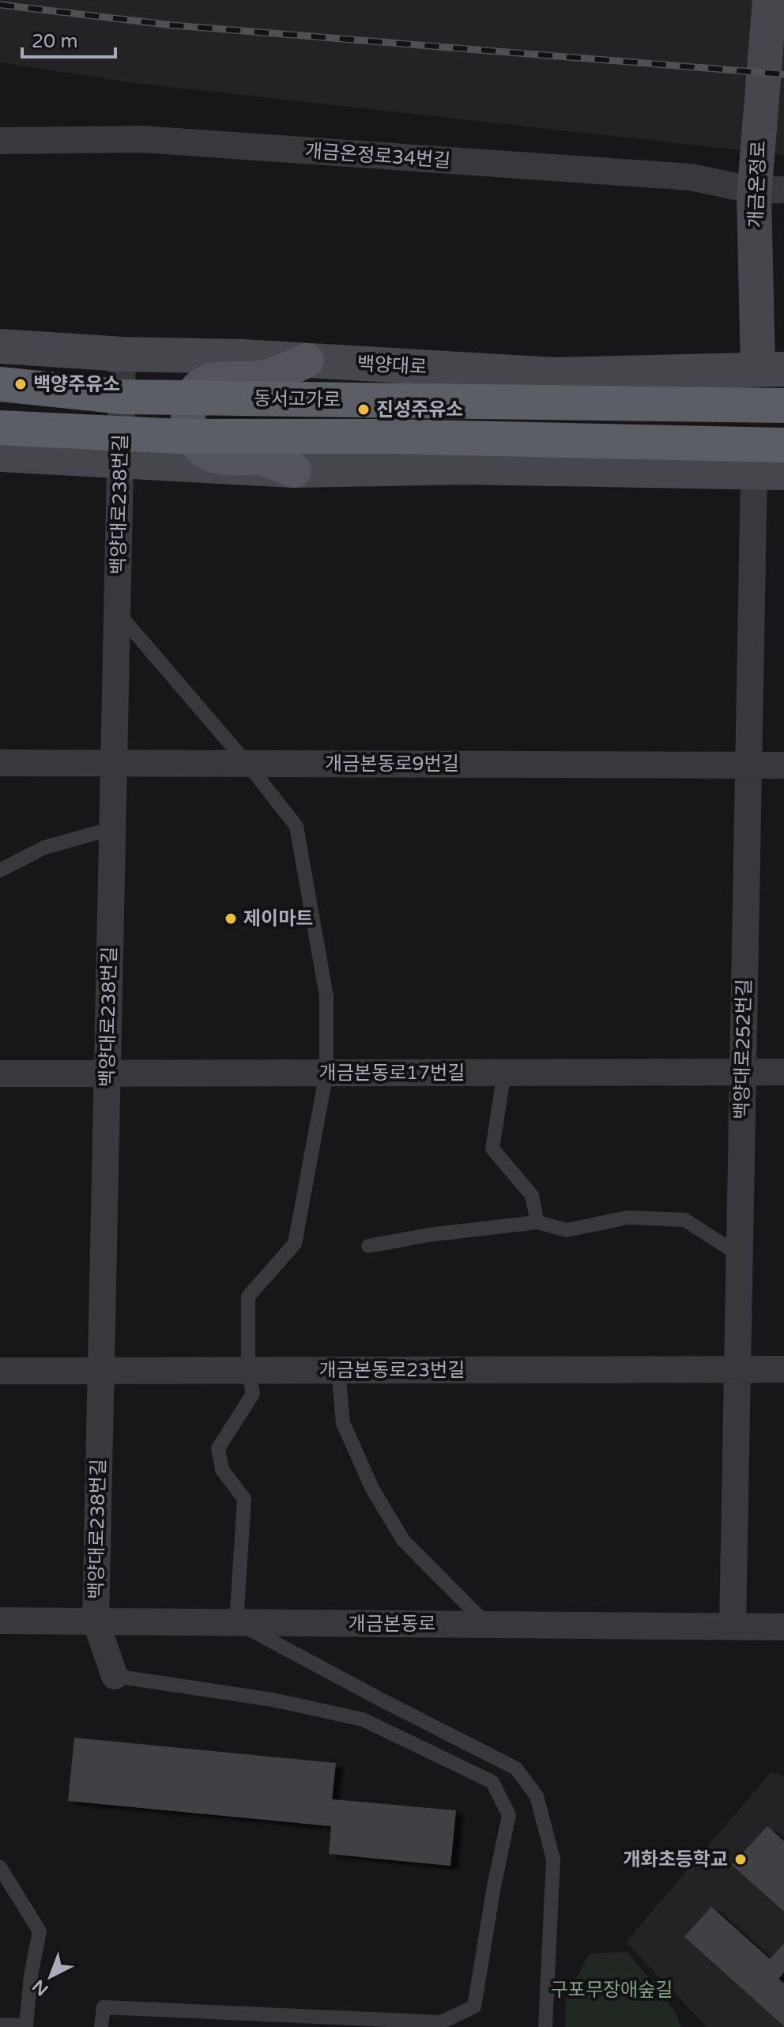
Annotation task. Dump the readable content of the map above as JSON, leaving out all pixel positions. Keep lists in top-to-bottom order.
{
  "streets": {
    "highway": ["동서고가로"],
    "main road": ["개금온정로", "백양대로"],
    "street": [
      "개금온정로34번길",
      "백양대로238번길",
      "개금본동로9번길",
      "백양대로252번길",
      "개금본동로17번길",
      "개금본동로23번길",
      "개금본동로"
    ]
  },
  "crossings": [
    ["개금온정로34번길", "개금온정로"],
    ["개금온정로", "백양대로"],
    ["백양대로", "백양대로238번길"],
    ["백양대로238번길", "개금본동로9번길"],
    ["백양대로238번길", "개금본동로17번길"],
    ["백양대로238번길", "개금본동로23번길"],
    ["백양대로238번길", "개금본동로"],
    ["개금본동로9번길", "백양대로252번길"],
    ["백양대로252번길", "개금본동로17번길"],
    ["백양대로252번길", "개금본동로23번길"],
    ["백양대로252번길", "개금본동로"]
  ],
  "parks": ["구포무장애숲길"],
  "places": [
    "백양주유소",
    "진성주유소",
    "제이마트",
    "개화초등학교"
  ],
  "scale_bar": "20 m",
  "north": "bottom left"
}
